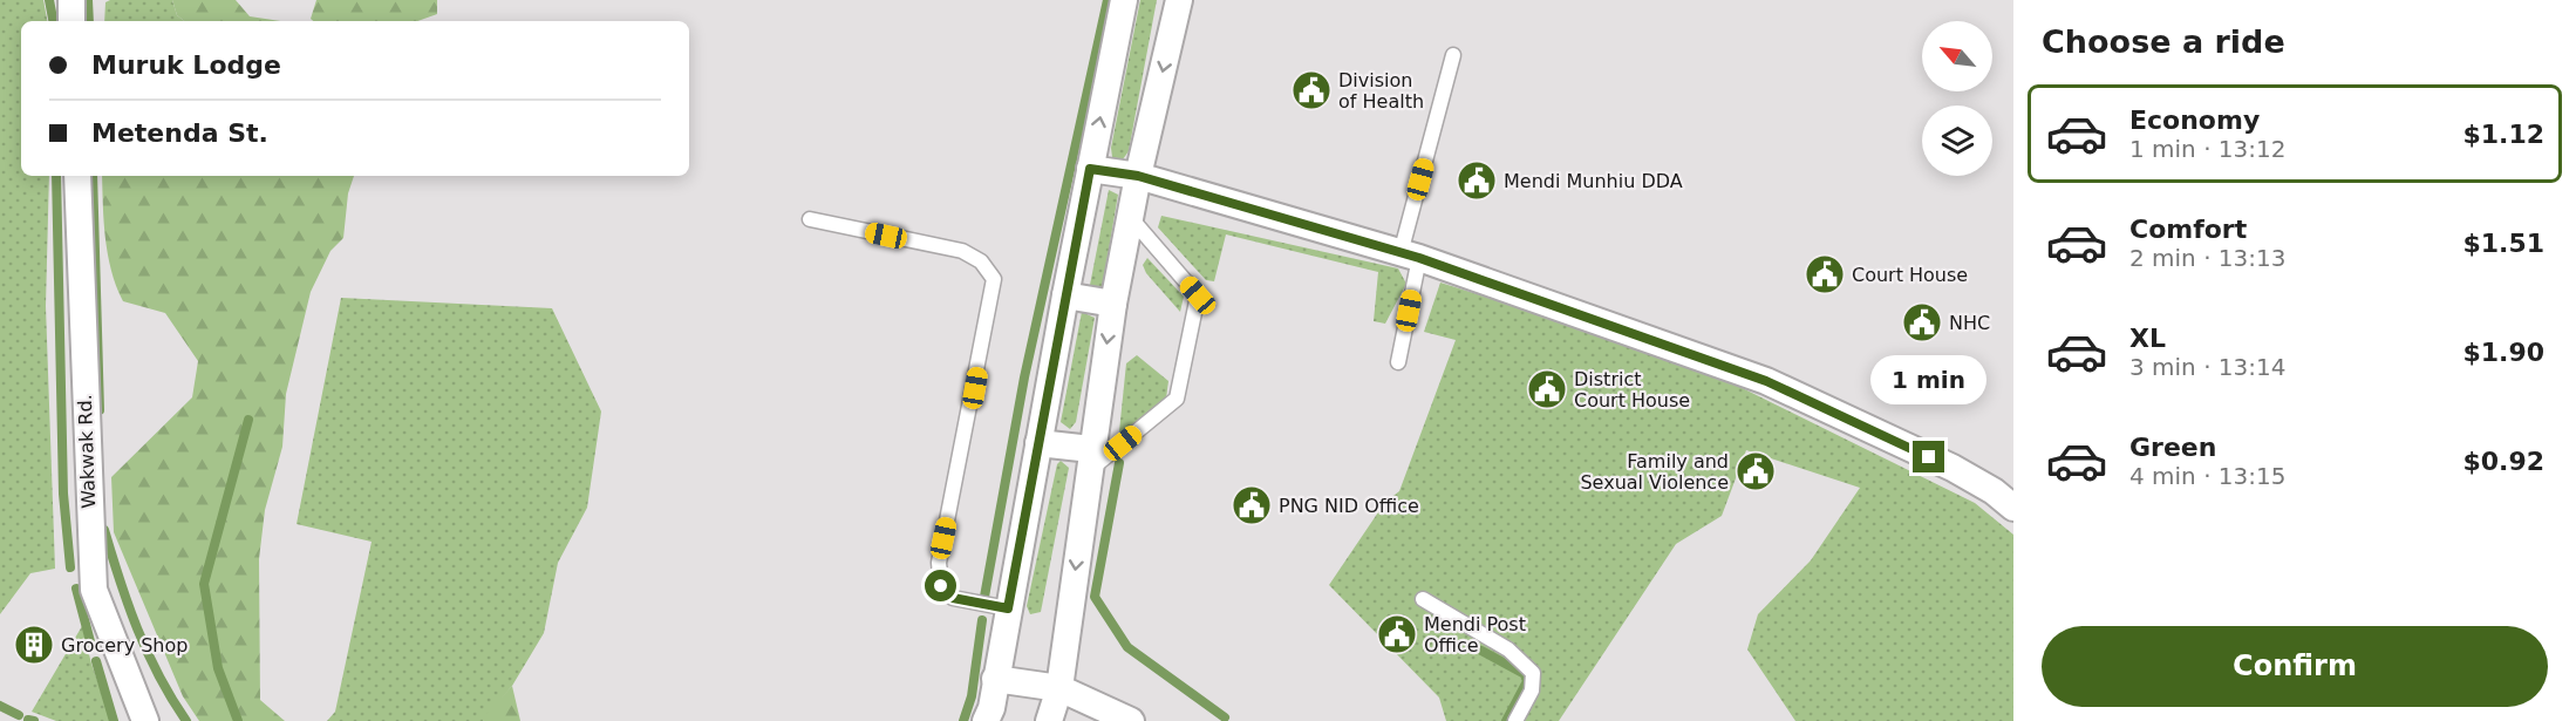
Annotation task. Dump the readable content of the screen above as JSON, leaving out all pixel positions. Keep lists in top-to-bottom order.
{
  "streets": {
    "street": ["Wakwak Rd."]
  },
  "places": {
    "public building": [
      "Division of Health",
      "Mendi Munhiu DDA",
      "Court House",
      "NHC",
      "District Court House",
      "Family and Sexual Violence",
      "PNG NID Office",
      "Mendi Post Office"
    ],
    "building": ["Grocery Shop"]
  },
  "north": "top left",
  "page": {
    "heading": "Choose a ride",
    "banner": ["Muruk Lodge", "Metenda St."],
    "list": [
      {
        "name": "Economy",
        "note": "1 min · 13:12",
        "value": "$1.12"
      },
      {
        "name": "Comfort",
        "note": "2 min · 13:13",
        "value": "$1.51"
      },
      {
        "name": "XL",
        "note": "3 min · 13:14",
        "value": "$1.90"
      },
      {
        "name": "Green",
        "note": "4 min · 13:15",
        "value": "$0.92"
      }
    ],
    "bubble": "1 min",
    "buttons": "Confirm"
  }
}
